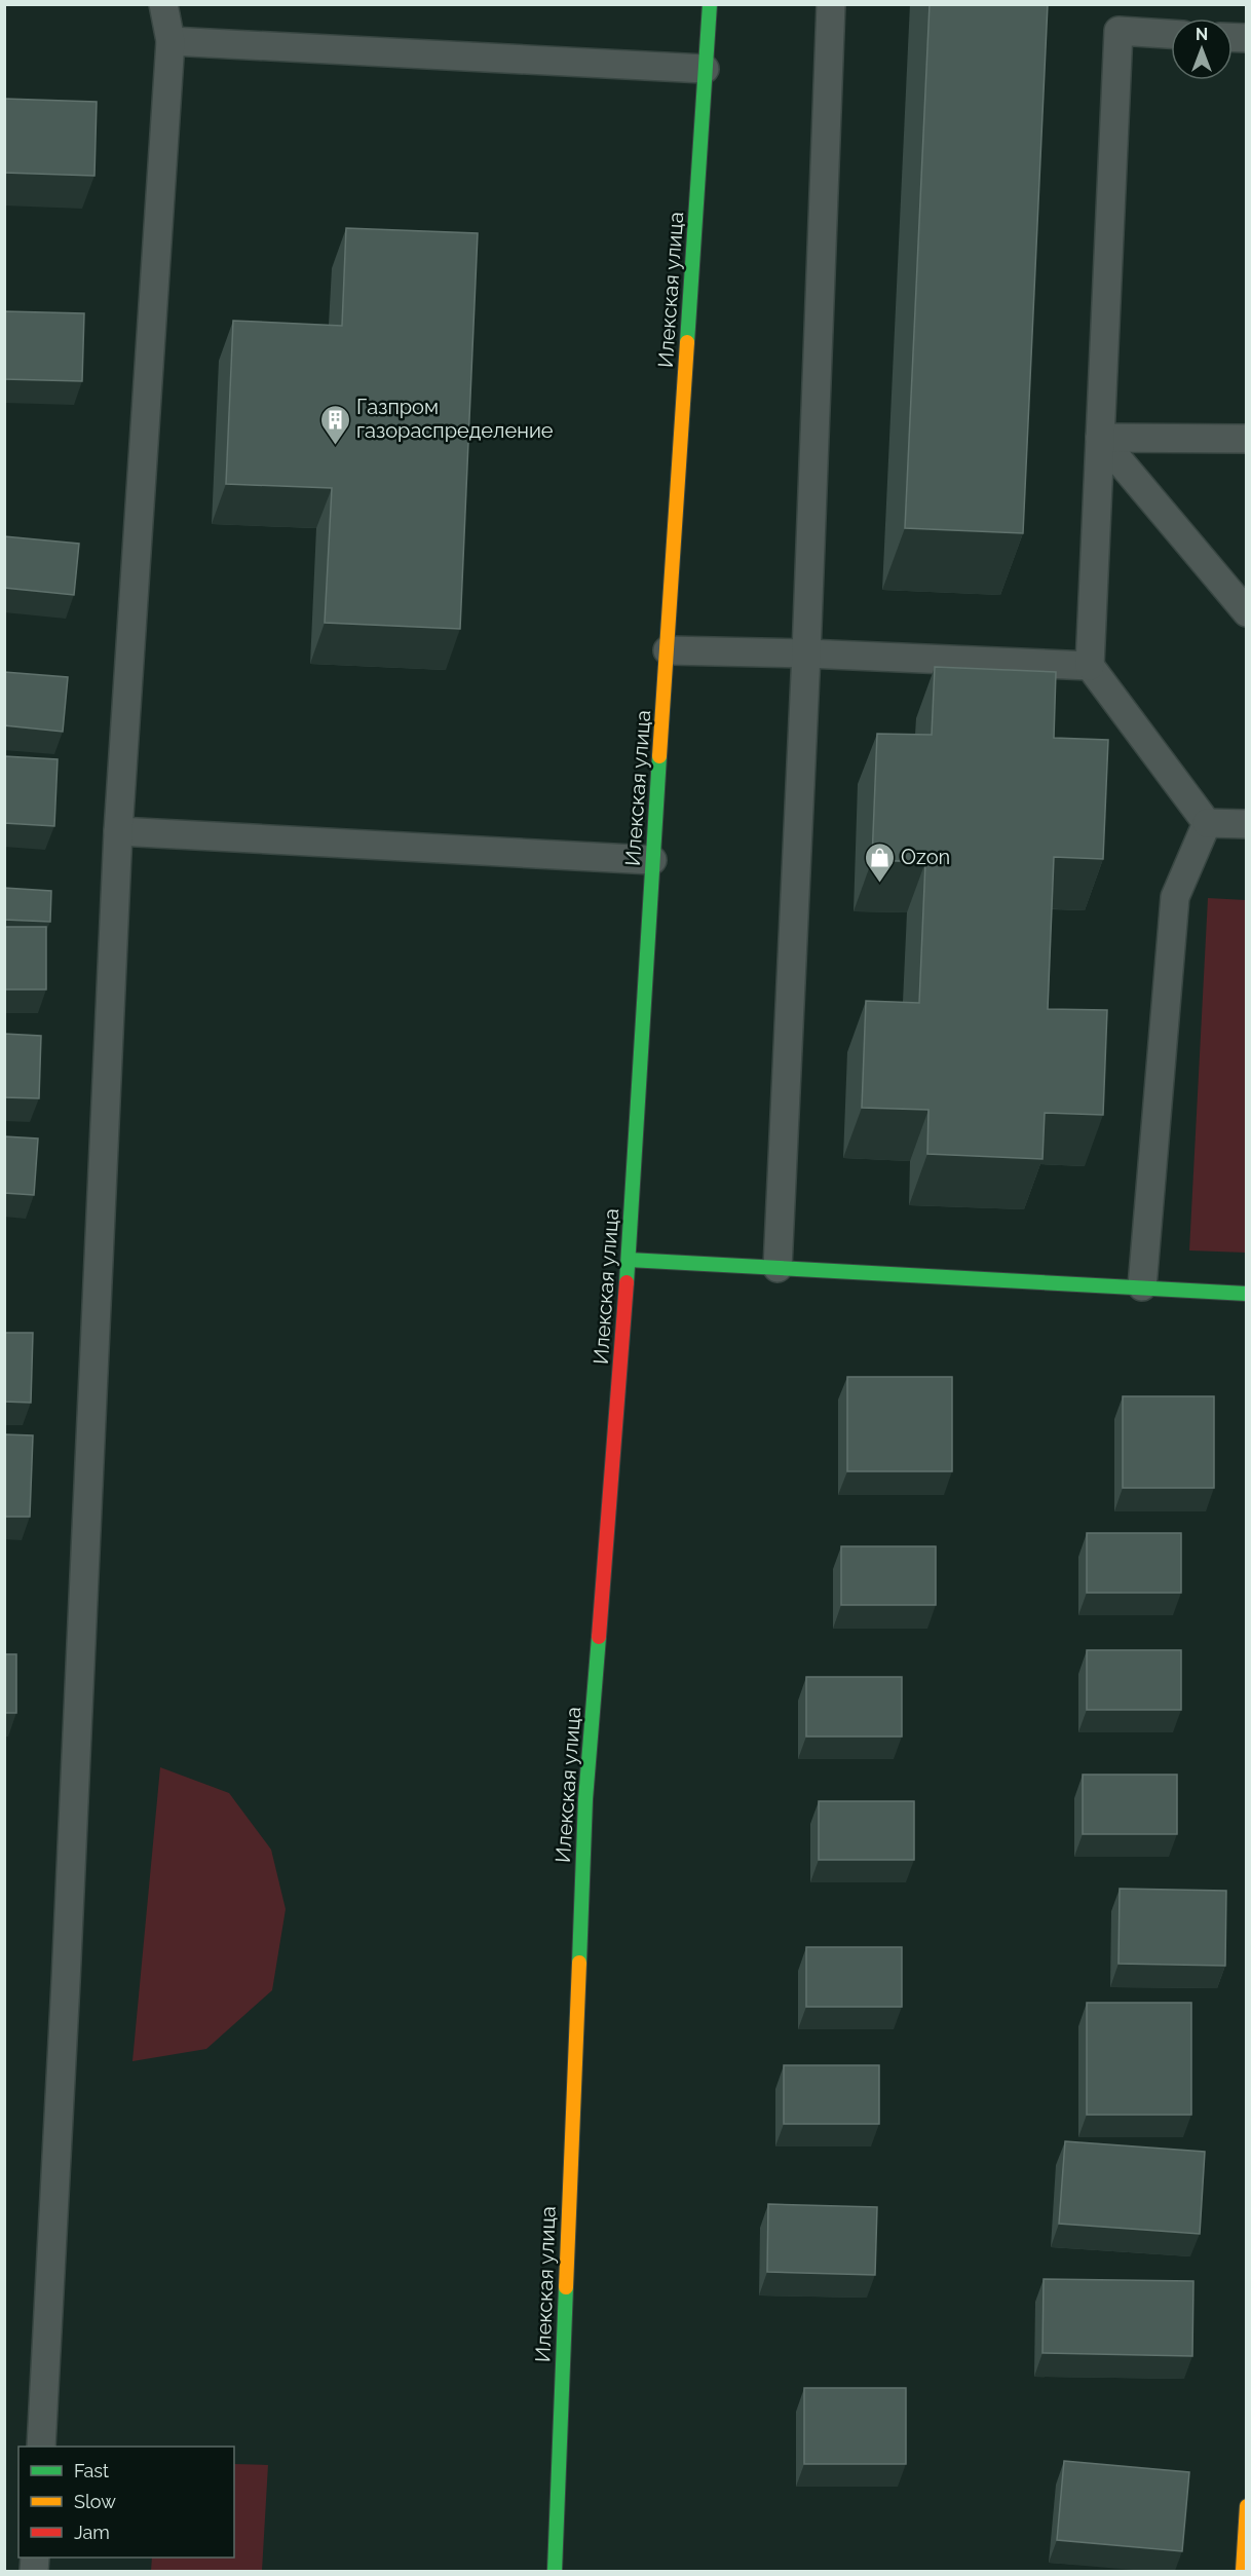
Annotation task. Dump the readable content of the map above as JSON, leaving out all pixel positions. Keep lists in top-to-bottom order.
{
  "streets": {
    "street": ["Илекская улица"]
  },
  "places": {
    "building": ["Газпром газораспределение"],
    "shop": ["Ozon"]
  },
  "legend": ["Fast", "Slow", "Jam"],
  "north": "top"
}
